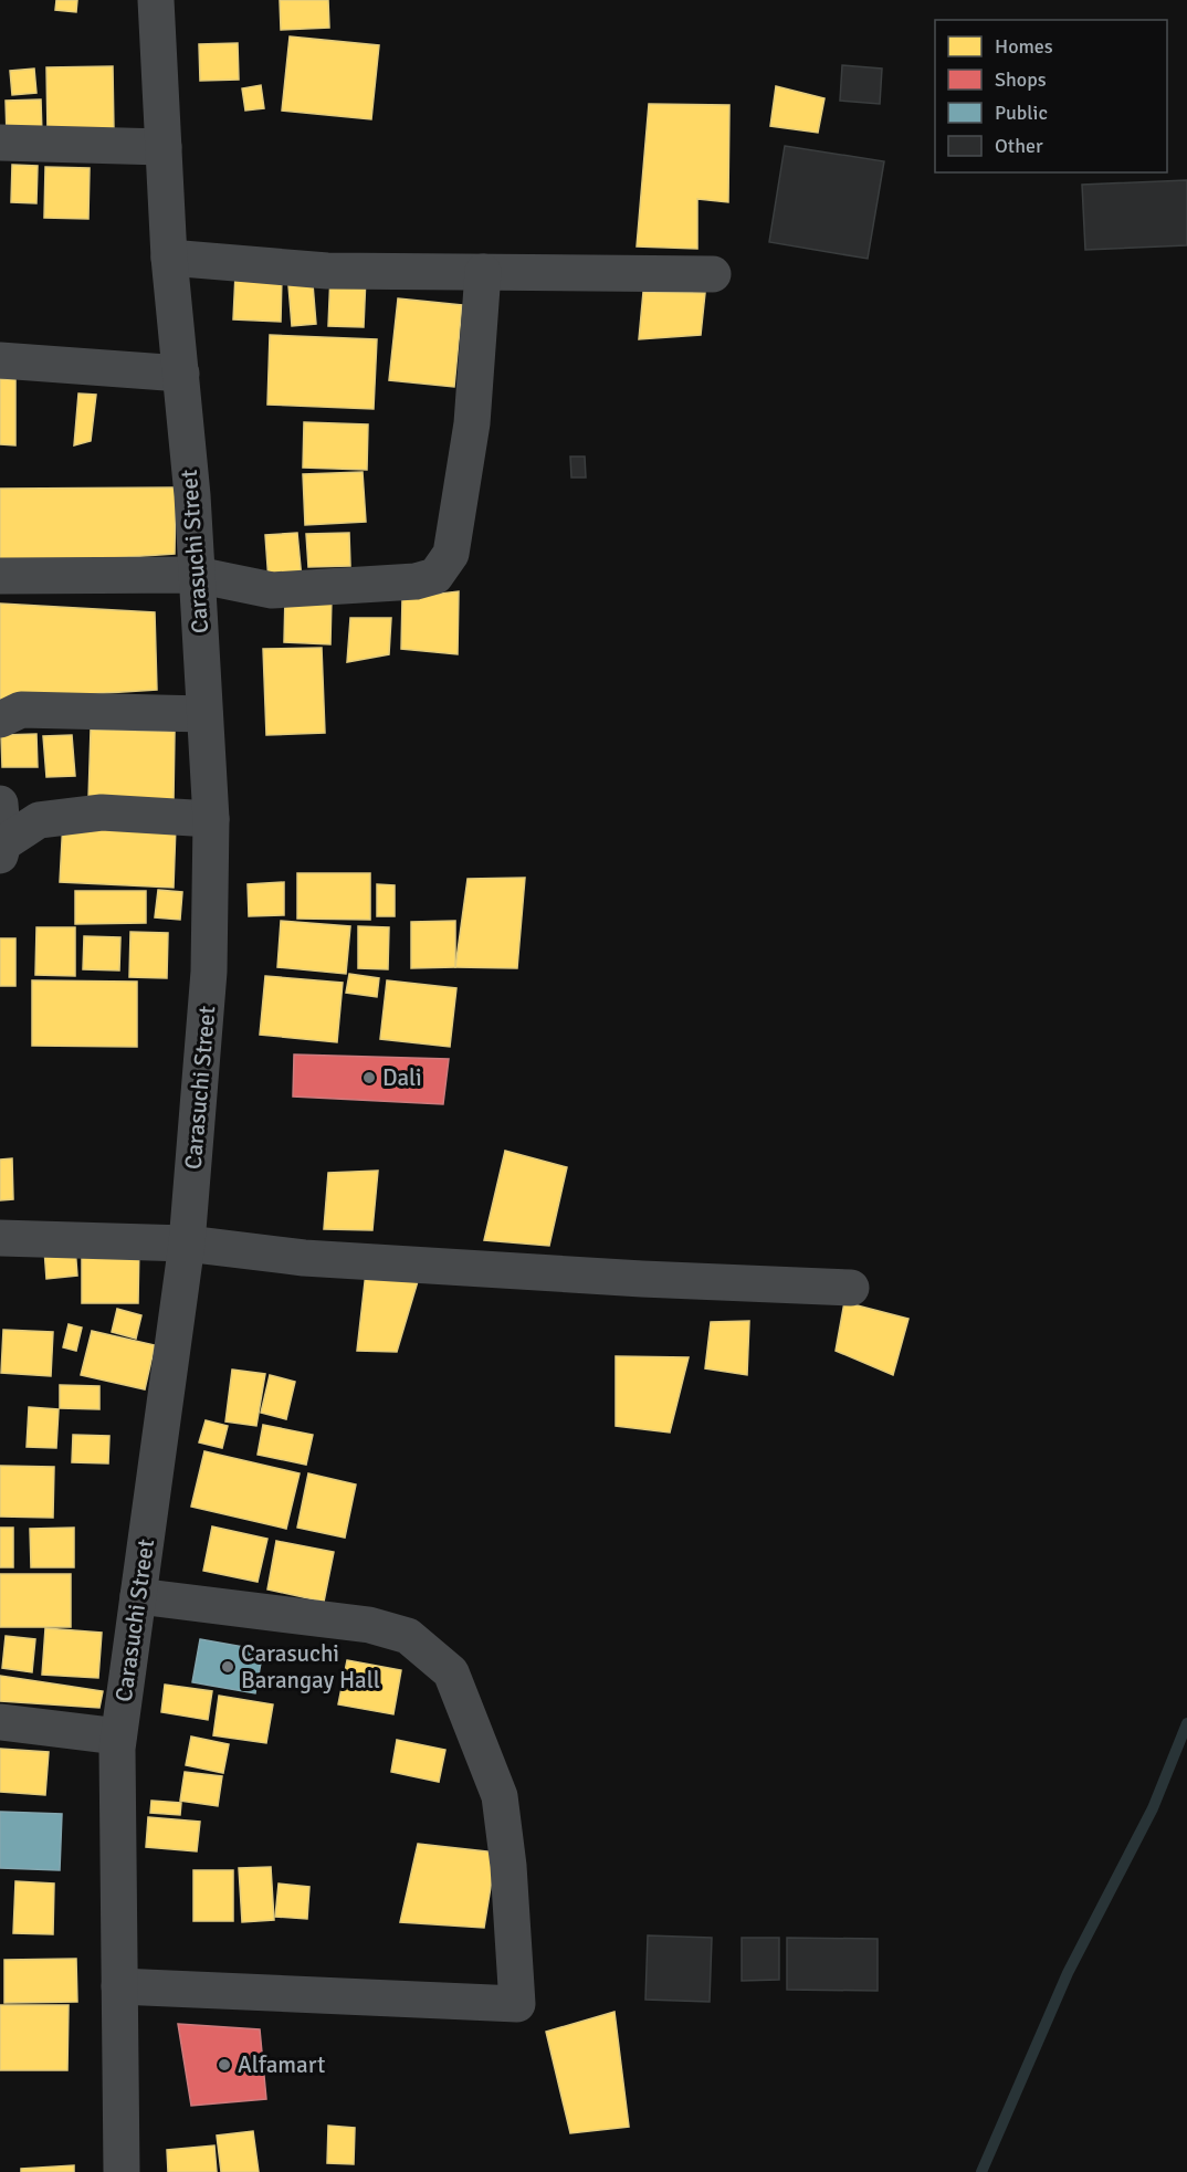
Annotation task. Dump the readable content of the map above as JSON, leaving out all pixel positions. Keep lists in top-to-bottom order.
{
  "streets": {
    "street": ["Carasuchi Street"]
  },
  "places": ["Dali", "Carasuchi Barangay Hall", "Alfamart"],
  "legend": [
    "Homes",
    "Shops",
    "Public",
    "Other"
  ]
}
